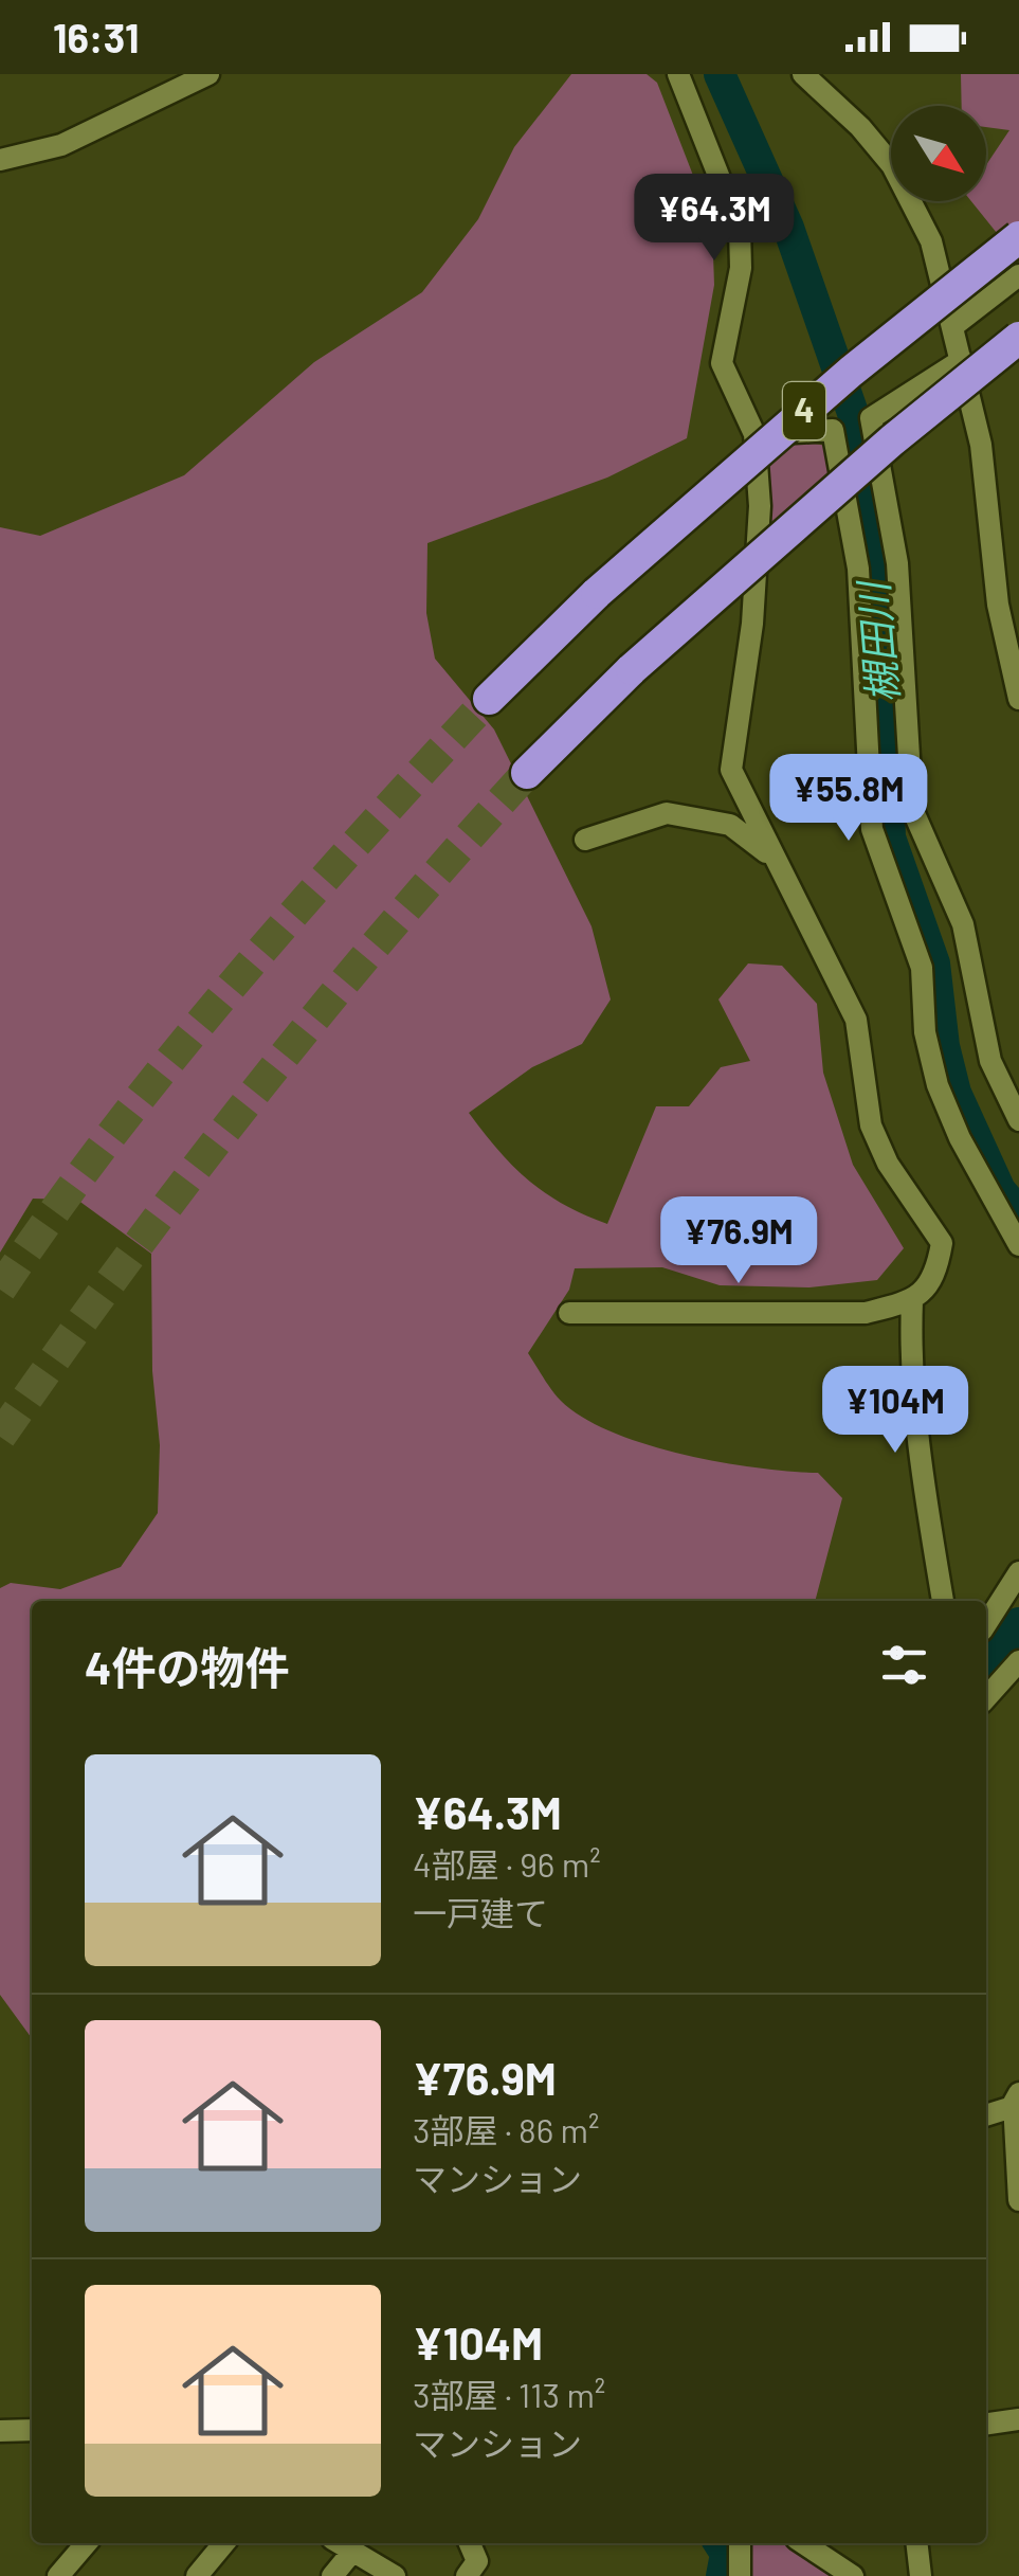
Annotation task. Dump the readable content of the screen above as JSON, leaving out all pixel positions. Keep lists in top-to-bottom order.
{
  "streets": {
    "highway": ["4"]
  },
  "water": ["槻田川"],
  "north": "bottom right",
  "page": {
    "status": "16:31",
    "price": [
      "¥64.3M",
      "¥55.8M",
      "¥76.9M",
      "¥104M"
    ],
    "heading": "4件の物件",
    "list": [
      {
        "name": "¥64.3M",
        "note": "4部屋 · 96 m² · 一戸建て"
      },
      {
        "name": "¥76.9M",
        "note": "3部屋 · 86 m² · マンション"
      },
      {
        "name": "¥104M",
        "note": "3部屋 · 113 m² · マンション"
      }
    ]
  }
}
